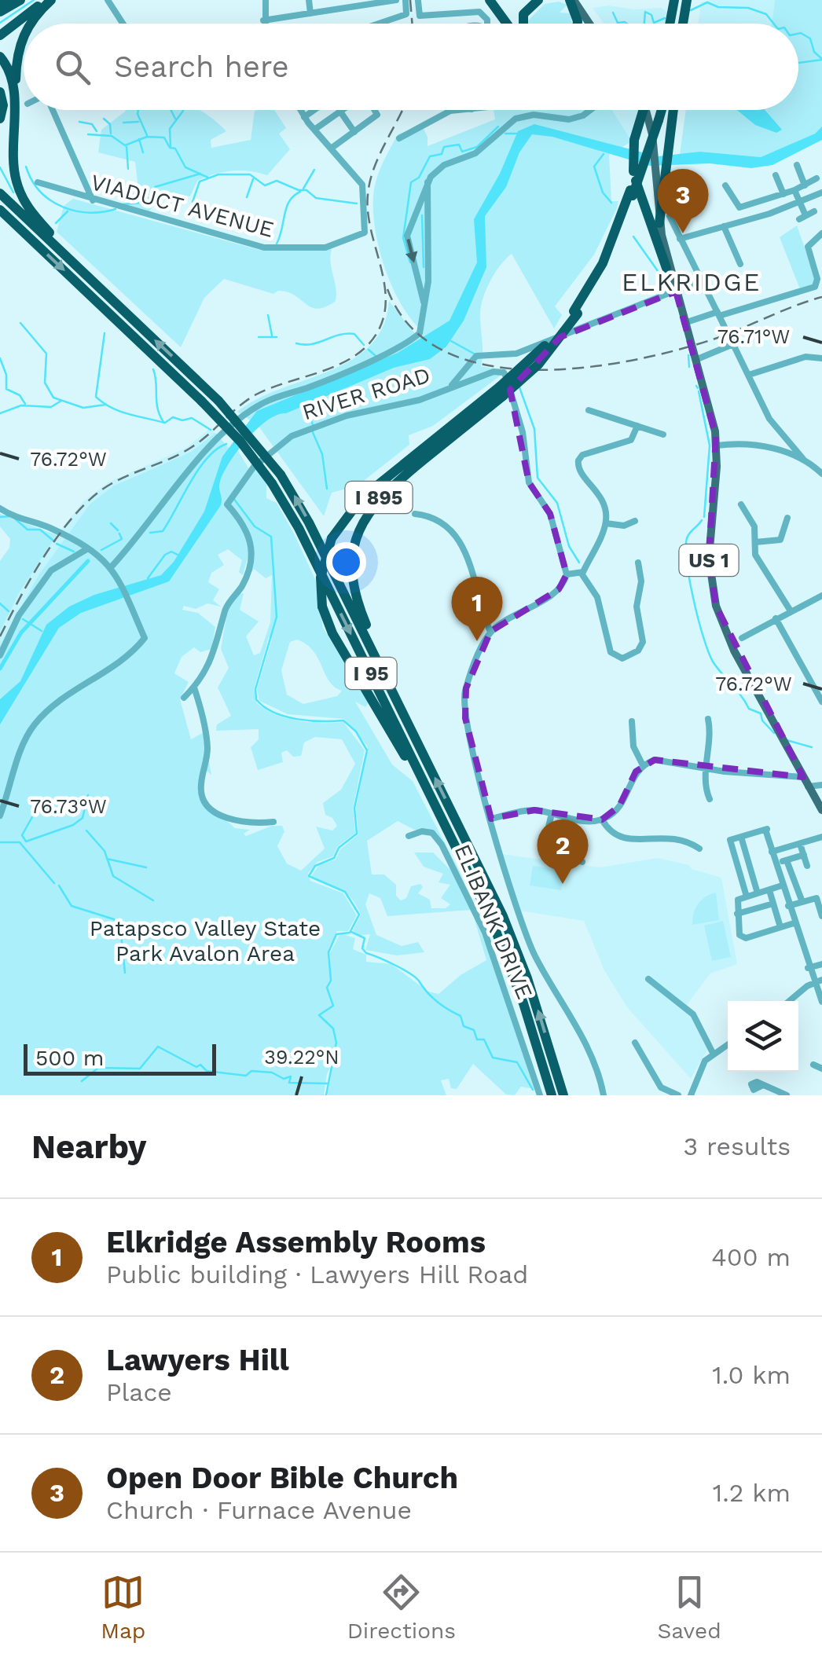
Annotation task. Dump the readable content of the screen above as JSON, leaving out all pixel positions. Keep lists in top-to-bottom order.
{
  "streets": {
    "highway": ["I 895", "I 95"],
    "main road": ["US 1"],
    "street": ["VIADUCT AVENUE", "RIVER ROAD", "ELIBANK DRIVE"]
  },
  "crossings": [
    ["I 895", "I 95"]
  ],
  "districts": ["ELKRIDGE"],
  "parks": ["Patapsco Valley State Park Avalon Area"],
  "scale_bar": "500 m",
  "page": {
    "search": "Search here",
    "pins": ["3", "1", "2"],
    "scale": "500 m",
    "heading": ["Nearby", "3 results"],
    "list": [
      {
        "mark": "1",
        "name": "Elkridge Assembly Rooms",
        "note": "Public building · Lawyers Hill Road",
        "value": "400 m"
      },
      {
        "mark": "2",
        "name": "Lawyers Hill",
        "note": "Place",
        "value": "1.0 km"
      },
      {
        "mark": "3",
        "name": "Open Door Bible Church",
        "note": "Church · Furnace Avenue",
        "value": "1.2 km"
      }
    ],
    "nav": ["Map", "Directions", "Saved"]
  },
  "coordinates": [
    "76.71°W",
    "76.72°W",
    "76.73°W",
    "39.22°N"
  ]
}
